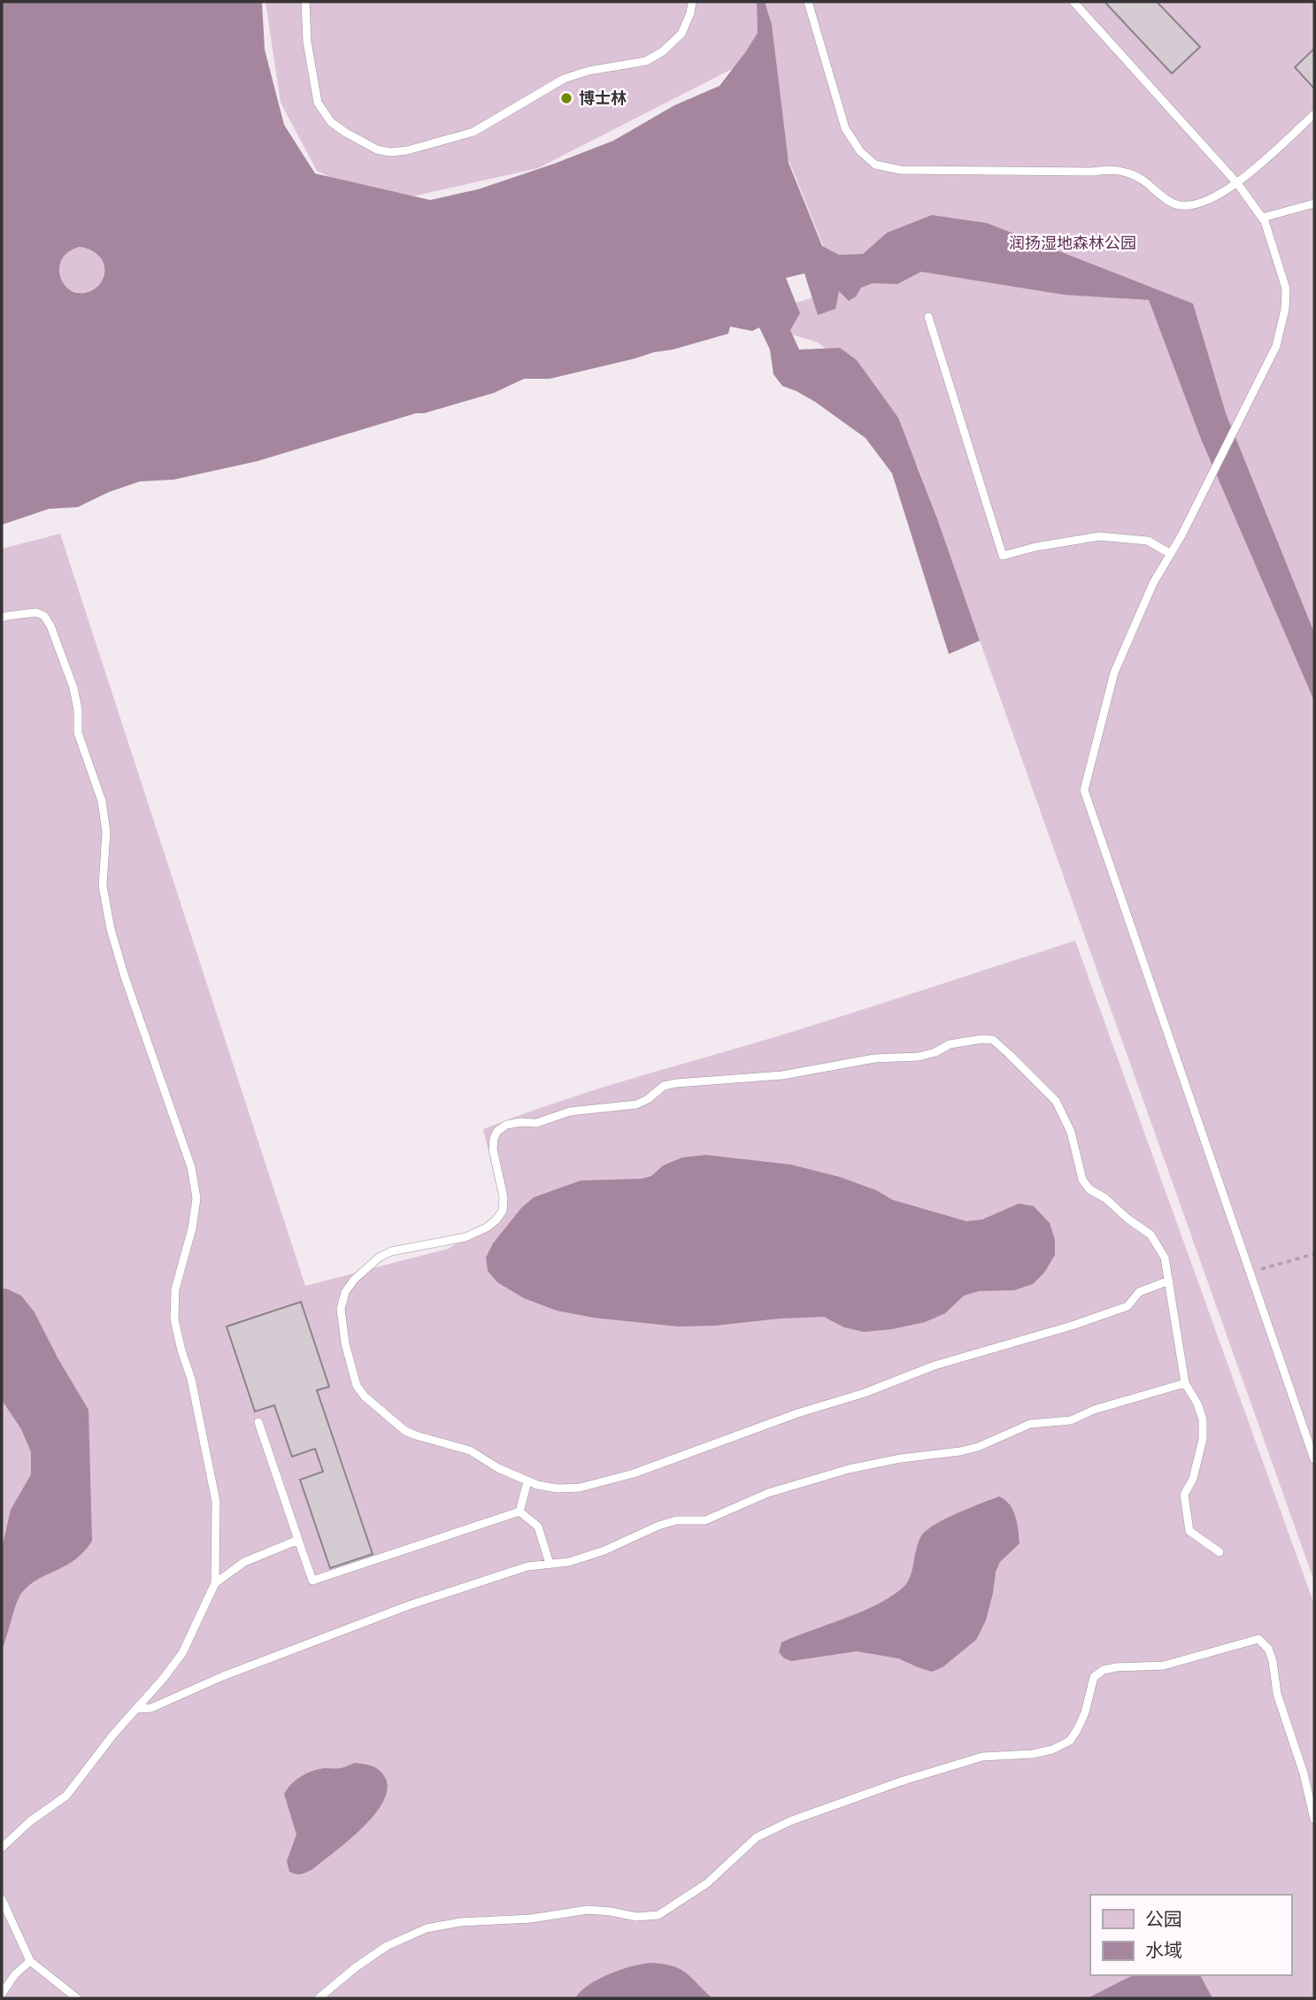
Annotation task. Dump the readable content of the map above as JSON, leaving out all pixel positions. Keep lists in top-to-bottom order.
{
  "parks": ["润扬湿地森林公园"],
  "places": ["博士林"],
  "legend": ["公园", "水域"]
}
